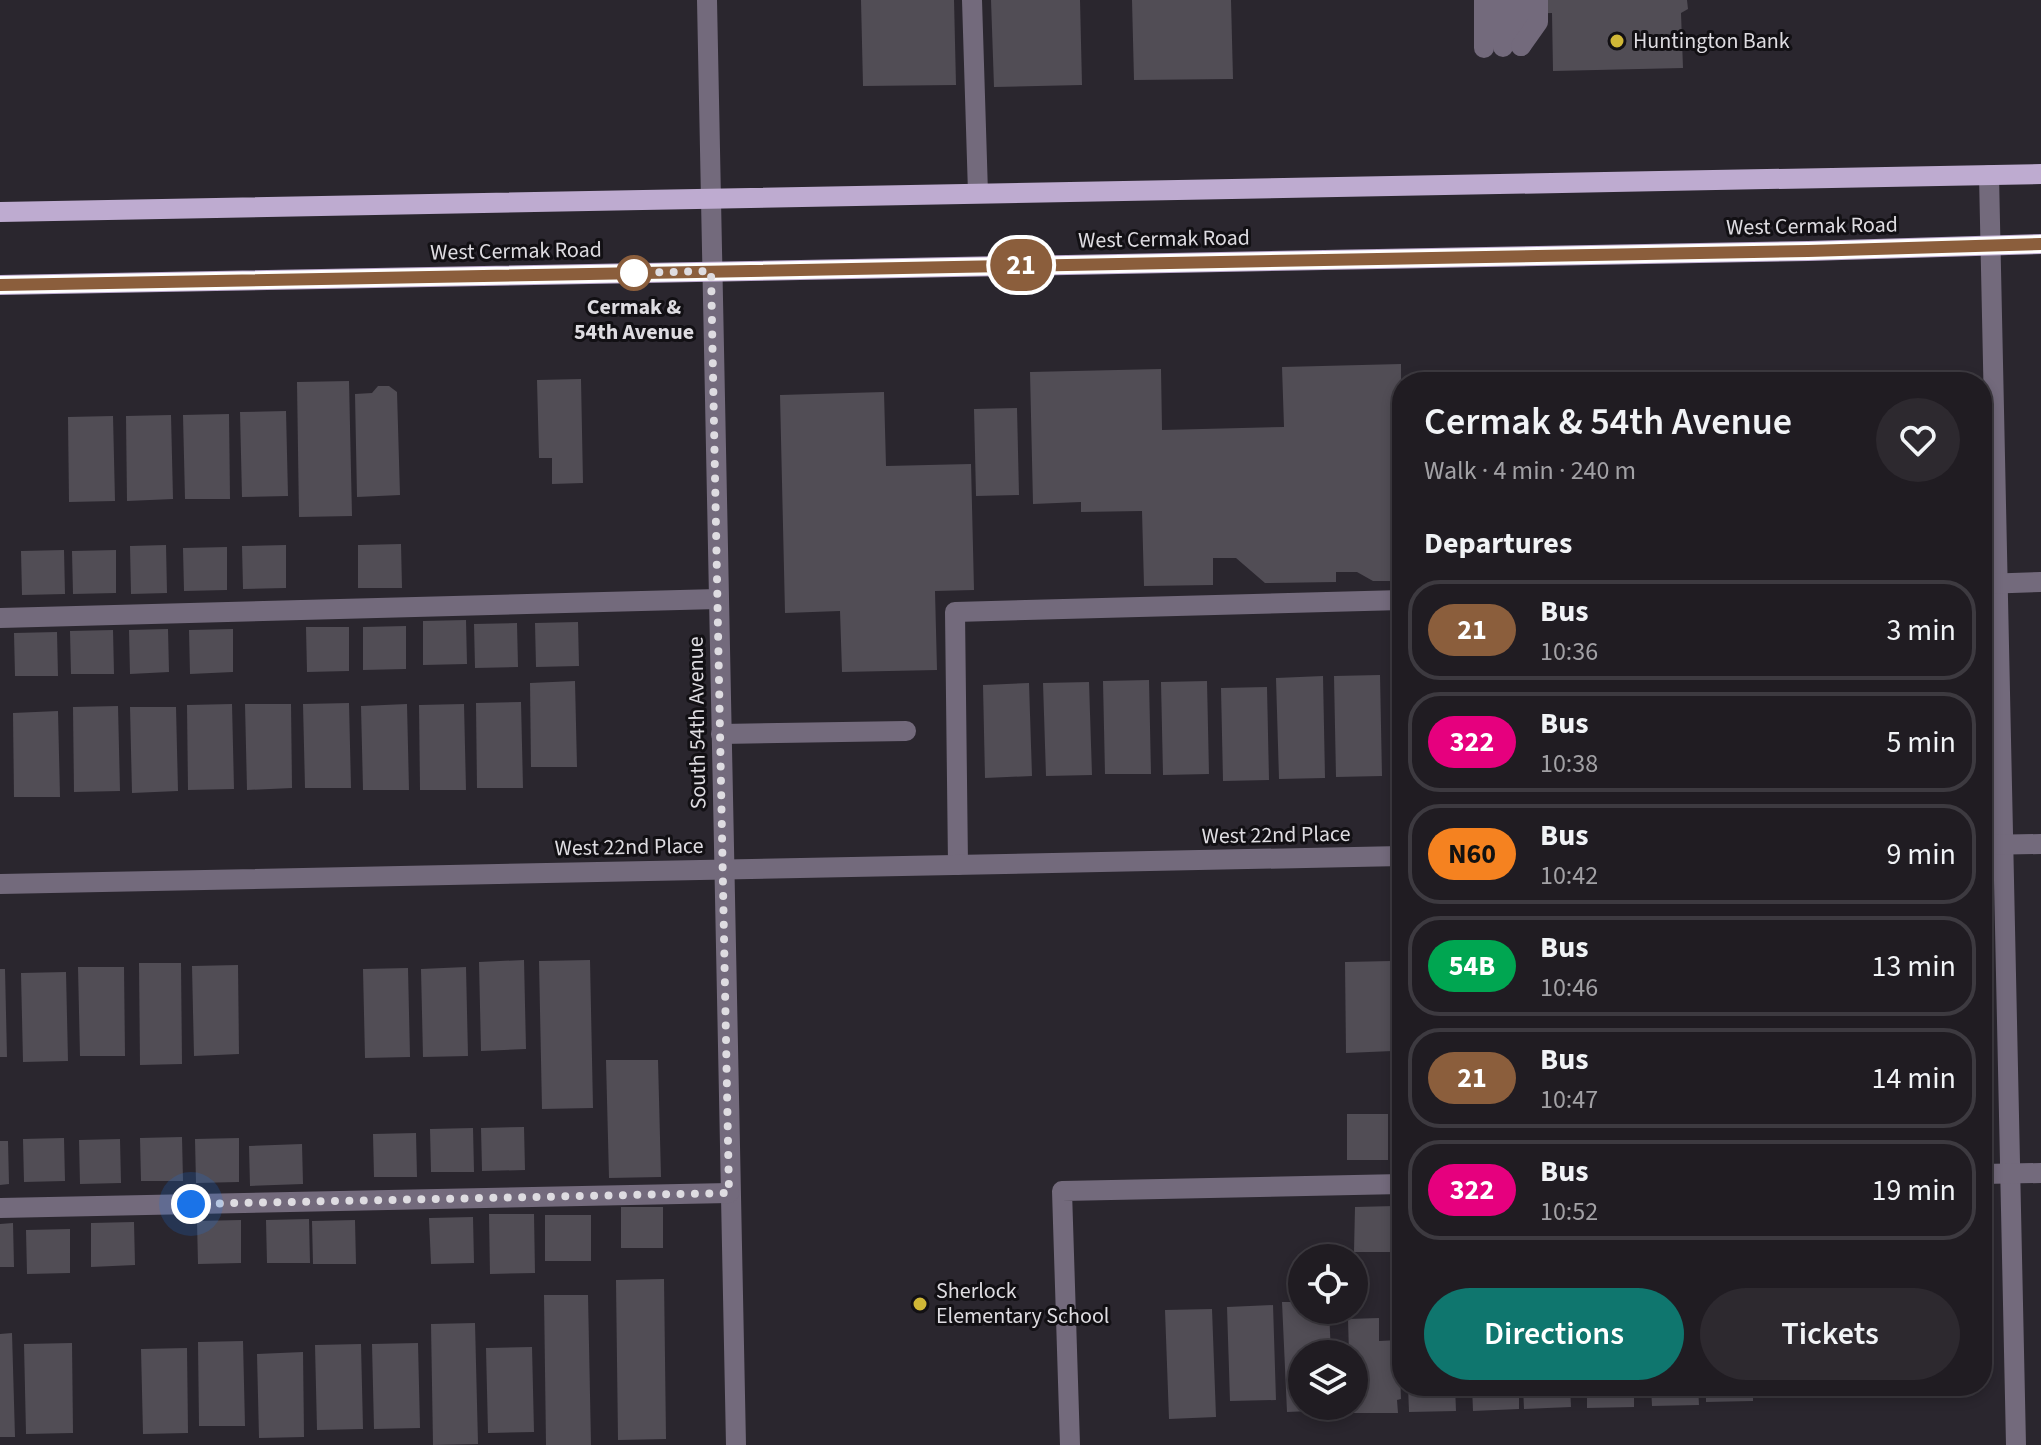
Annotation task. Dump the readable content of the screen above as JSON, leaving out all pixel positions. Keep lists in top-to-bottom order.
{
  "streets": {
    "main road": ["West Cermak Road"],
    "street": ["South 54th Avenue", "West 22nd Place"]
  },
  "crossings": [
    ["West Cermak Road", "South 54th Avenue"],
    ["South 54th Avenue", "West 22nd Place"]
  ],
  "places": ["Huntington Bank", "Cermak & 54th Avenue", "Sherlock Elementary School"],
  "lines": ["bus line 21"],
  "page": {
    "on_map": "21",
    "heading": [
      ["Cermak & 54th Avenue", "Walk · 4 min · 240 m"],
      "Departures"
    ],
    "list": [
      {
        "mark": "21",
        "name": "Bus",
        "note": "10:36",
        "value": "3 min"
      },
      {
        "mark": "322",
        "name": "Bus",
        "note": "10:38",
        "value": "5 min"
      },
      {
        "mark": "N60",
        "name": "Bus",
        "note": "10:42",
        "value": "9 min"
      },
      {
        "mark": "54B",
        "name": "Bus",
        "note": "10:46",
        "value": "13 min"
      },
      {
        "mark": "21",
        "name": "Bus",
        "note": "10:47",
        "value": "14 min"
      },
      {
        "mark": "322",
        "name": "Bus",
        "note": "10:52",
        "value": "19 min"
      }
    ],
    "buttons": ["Directions", "Tickets"]
  }
}
